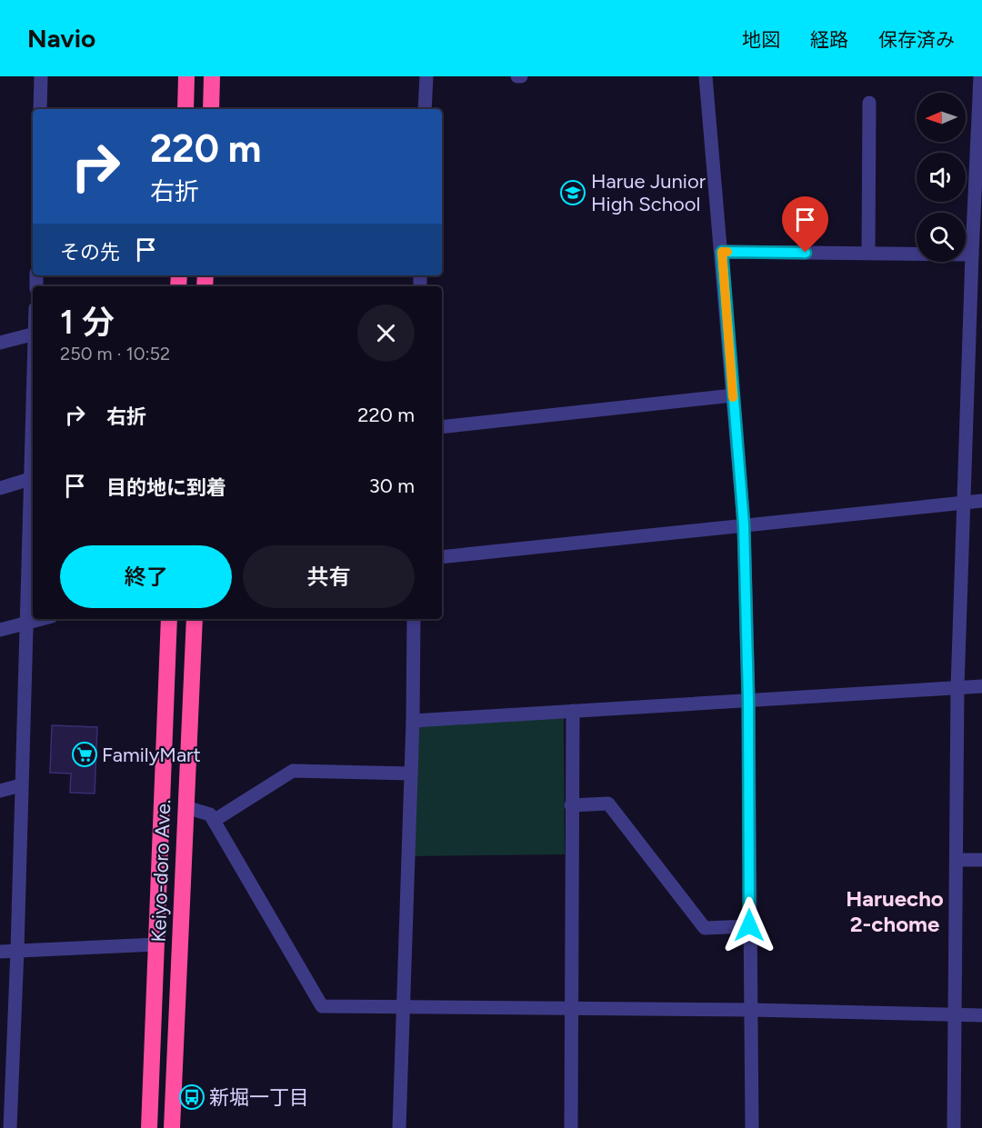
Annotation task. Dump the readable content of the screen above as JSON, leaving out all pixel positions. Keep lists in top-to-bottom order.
{
  "streets": {
    "highway": ["Keiyo-doro Ave."]
  },
  "districts": ["Haruecho 2-chome"],
  "places": {
    "school or university": ["Harue Junior High School"],
    "supermarket": ["FamilyMart"],
    "bus stop": ["新堀一丁目"]
  },
  "north": "left",
  "page": {
    "header": "Navio",
    "nav": ["地図", "経路", "保存済み"],
    "turn": ["220 m", "右折"],
    "then": "その先",
    "heading": ["1 分", "250 m · 10:52"],
    "list": [
      {
        "name": "右折",
        "value": "220 m"
      },
      {
        "name": "目的地に到着",
        "value": "30 m"
      }
    ],
    "buttons": ["終了", "共有"]
  }
}
